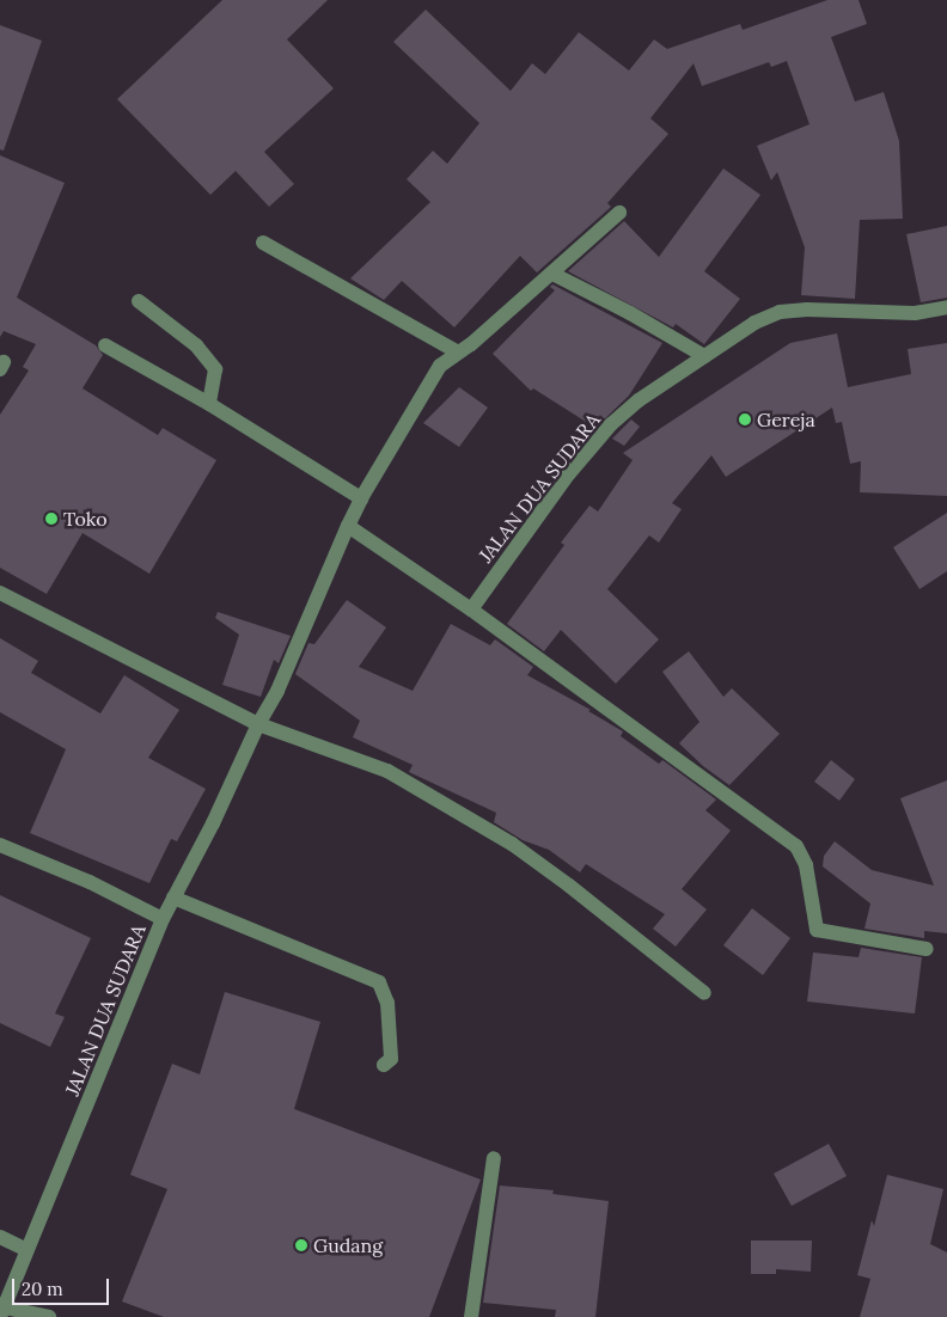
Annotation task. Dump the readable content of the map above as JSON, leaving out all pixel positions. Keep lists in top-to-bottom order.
{
  "streets": {
    "street": ["JALAN DUA SUDARA"]
  },
  "places": ["Gereja", "Toko", "Gudang"],
  "scale_bar": "20 m"
}
